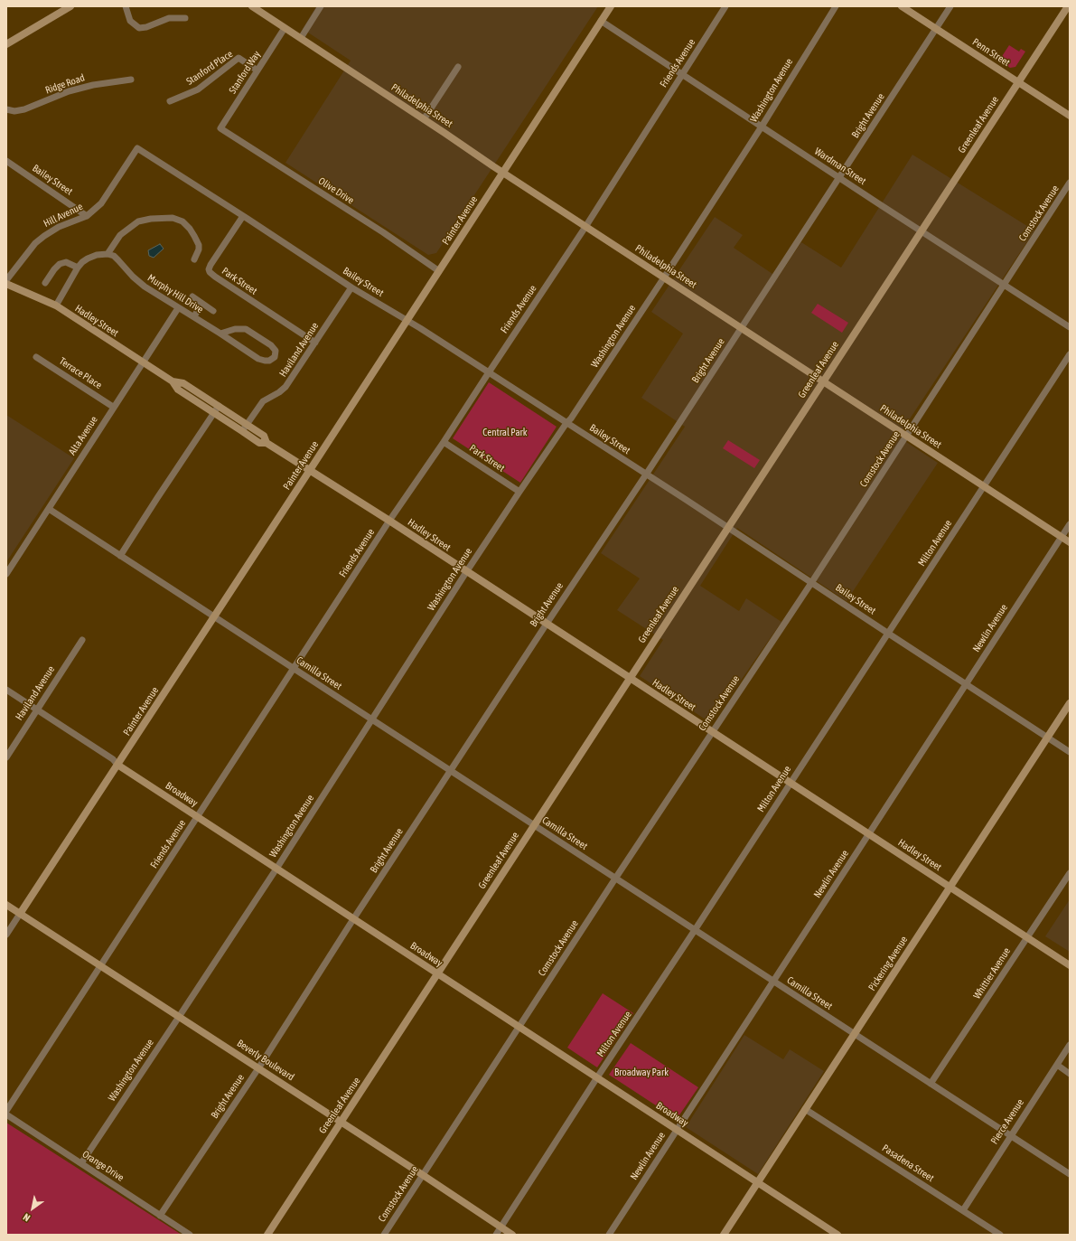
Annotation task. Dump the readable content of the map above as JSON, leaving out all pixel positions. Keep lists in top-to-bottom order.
{
  "streets": {
    "street": [
      "Penn Street",
      "Friends Avenue",
      "Stanford Place",
      "Stanford Way",
      "Ridge Road",
      "Washington Avenue",
      "Philadelphia Street",
      "Bright Avenue",
      "Greenleaf Avenue",
      "Wardman Street",
      "Bailey Street",
      "Olive Drive",
      "Comstock Avenue",
      "Hill Avenue",
      "Painter Avenue",
      "Park Street",
      "Murphy Hill Drive",
      "Hadley Street",
      "Haviland Avenue",
      "Terrace Place",
      "Alta Avenue",
      "Milton Avenue",
      "Newlin Avenue",
      "Camilla Street",
      "Broadway",
      "Pickering Avenue",
      "Whittier Avenue",
      "Beverly Boulevard",
      "Pierce Avenue",
      "Pasadena Street",
      "Orange Drive"
    ]
  },
  "crossings": [
    ["Penn Street", "Bright Avenue"],
    ["Penn Street", "Greenleaf Avenue"],
    ["Friends Avenue", "Philadelphia Street"],
    ["Friends Avenue", "Wardman Street"],
    ["Friends Avenue", "Bailey Street"],
    ["Friends Avenue", "Park Street"],
    ["Friends Avenue", "Hadley Street"],
    ["Friends Avenue", "Camilla Street"],
    ["Friends Avenue", "Broadway"],
    ["Friends Avenue", "Beverly Boulevard"],
    ["Stanford Place", "Stanford Way"],
    ["Stanford Way", "Philadelphia Street"],
    ["Stanford Way", "Olive Drive"],
    ["Washington Avenue", "Philadelphia Street"],
    ["Washington Avenue", "Wardman Street"],
    ["Washington Avenue", "Bailey Street"],
    ["Washington Avenue", "Park Street"],
    ["Washington Avenue", "Hadley Street"],
    ["Washington Avenue", "Camilla Street"],
    ["Washington Avenue", "Broadway"],
    ["Washington Avenue", "Beverly Boulevard"],
    ["Washington Avenue", "Orange Drive"],
    ["Philadelphia Street", "Bright Avenue"],
    ["Philadelphia Street", "Greenleaf Avenue"],
    ["Philadelphia Street", "Comstock Avenue"],
    ["Philadelphia Street", "Painter Avenue"],
    ["Philadelphia Street", "Milton Avenue"],
    ["Philadelphia Street", "Newlin Avenue"],
    ["Bright Avenue", "Wardman Street"],
    ["Bright Avenue", "Bailey Street"],
    ["Bright Avenue", "Hadley Street"],
    ["Bright Avenue", "Camilla Street"],
    ["Bright Avenue", "Broadway"],
    ["Bright Avenue", "Beverly Boulevard"],
    ["Bright Avenue", "Orange Drive"],
    ["Greenleaf Avenue", "Wardman Street"],
    ["Greenleaf Avenue", "Bailey Street"],
    ["Greenleaf Avenue", "Hadley Street"],
    ["Greenleaf Avenue", "Camilla Street"],
    ["Greenleaf Avenue", "Broadway"],
    ["Greenleaf Avenue", "Beverly Boulevard"],
    ["Wardman Street", "Comstock Avenue"],
    ["Wardman Street", "Painter Avenue"],
    ["Bailey Street", "Comstock Avenue"],
    ["Bailey Street", "Hill Avenue"],
    ["Bailey Street", "Painter Avenue"],
    ["Bailey Street", "Park Street"],
    ["Bailey Street", "Haviland Avenue"],
    ["Bailey Street", "Milton Avenue"],
    ["Bailey Street", "Newlin Avenue"],
    ["Bailey Street", "Pickering Avenue"],
    ["Olive Drive", "Painter Avenue"],
    ["Comstock Avenue", "Hadley Street"],
    ["Comstock Avenue", "Camilla Street"],
    ["Comstock Avenue", "Broadway"],
    ["Comstock Avenue", "Beverly Boulevard"],
    ["Painter Avenue", "Hadley Street"],
    ["Painter Avenue", "Camilla Street"],
    ["Painter Avenue", "Broadway"],
    ["Painter Avenue", "Beverly Boulevard"],
    ["Park Street", "Haviland Avenue"],
    ["Murphy Hill Drive", "Alta Avenue"],
    ["Hadley Street", "Haviland Avenue"],
    ["Hadley Street", "Alta Avenue"],
    ["Hadley Street", "Milton Avenue"],
    ["Hadley Street", "Newlin Avenue"],
    ["Hadley Street", "Pickering Avenue"],
    ["Hadley Street", "Whittier Avenue"],
    ["Haviland Avenue", "Broadway"],
    ["Terrace Place", "Alta Avenue"],
    ["Alta Avenue", "Camilla Street"],
    ["Milton Avenue", "Camilla Street"],
    ["Milton Avenue", "Broadway"],
    ["Milton Avenue", "Beverly Boulevard"],
    ["Newlin Avenue", "Camilla Street"],
    ["Newlin Avenue", "Broadway"],
    ["Camilla Street", "Pickering Avenue"],
    ["Camilla Street", "Whittier Avenue"],
    ["Camilla Street", "Pierce Avenue"],
    ["Broadway", "Pickering Avenue"],
    ["Pickering Avenue", "Pasadena Street"],
    ["Pierce Avenue", "Pasadena Street"]
  ],
  "parks": ["Central Park", "Broadway Park"],
  "north": "bottom left"
}
